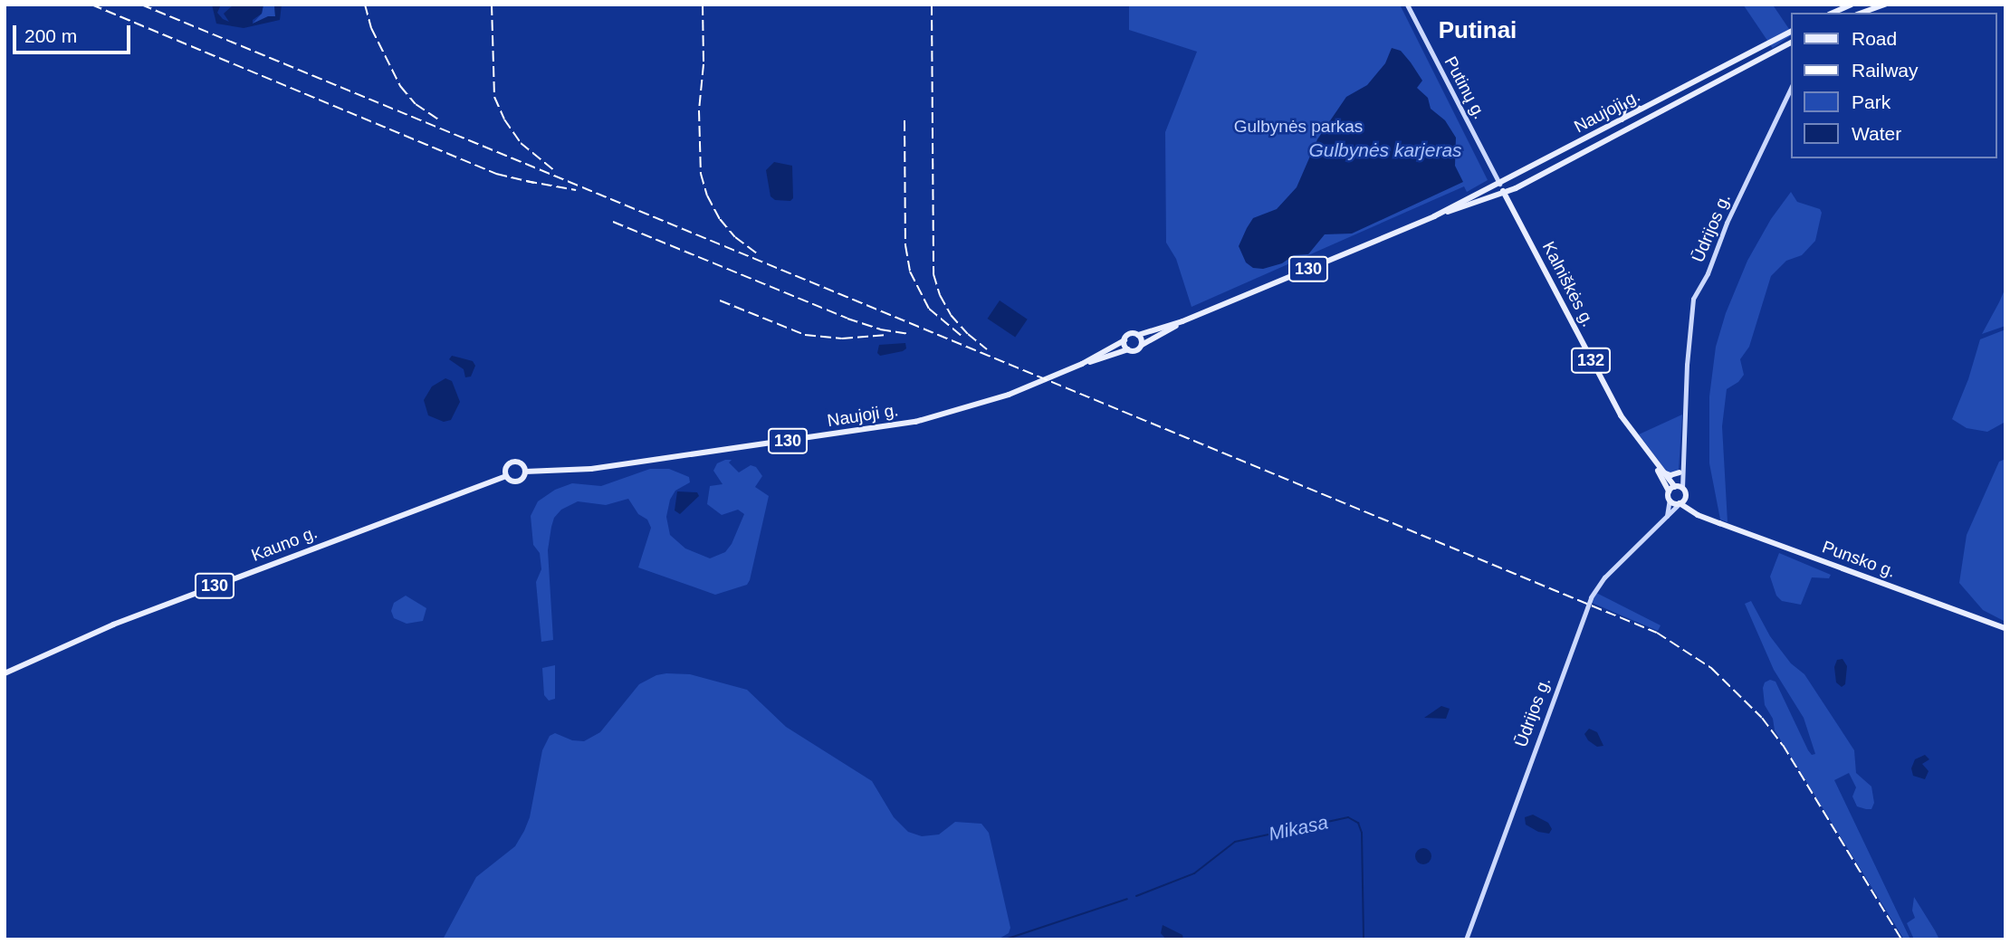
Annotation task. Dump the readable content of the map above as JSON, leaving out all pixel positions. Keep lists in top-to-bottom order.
{
  "streets": {
    "main road": [
      "Putinų g.",
      "Naujoji g.",
      "Ūdrijos g.",
      "130",
      "Kalniškės g.",
      "132",
      "Kauno g.",
      "Punsko g."
    ]
  },
  "crossings": [
    ["Putinų g.", "Naujoji g."],
    ["Putinų g.", "Kalniškės g."],
    ["Naujoji g.", "130"],
    ["Naujoji g.", "Kalniškės g."],
    ["Naujoji g.", "Kauno g."],
    ["Ūdrijos g.", "Kalniškės g."],
    ["Ūdrijos g.", "132"],
    ["Ūdrijos g.", "Punsko g."],
    ["130", "Kauno g."],
    ["Kalniškės g.", "132"],
    ["132", "Punsko g."]
  ],
  "districts": ["Putinai"],
  "water": ["Gulbynės karjeras", "Mikasa"],
  "parks": ["Gulbynės parkas"],
  "legend": [
    "Road",
    "Railway",
    "Park",
    "Water"
  ],
  "scale_bar": "200 m"
}
